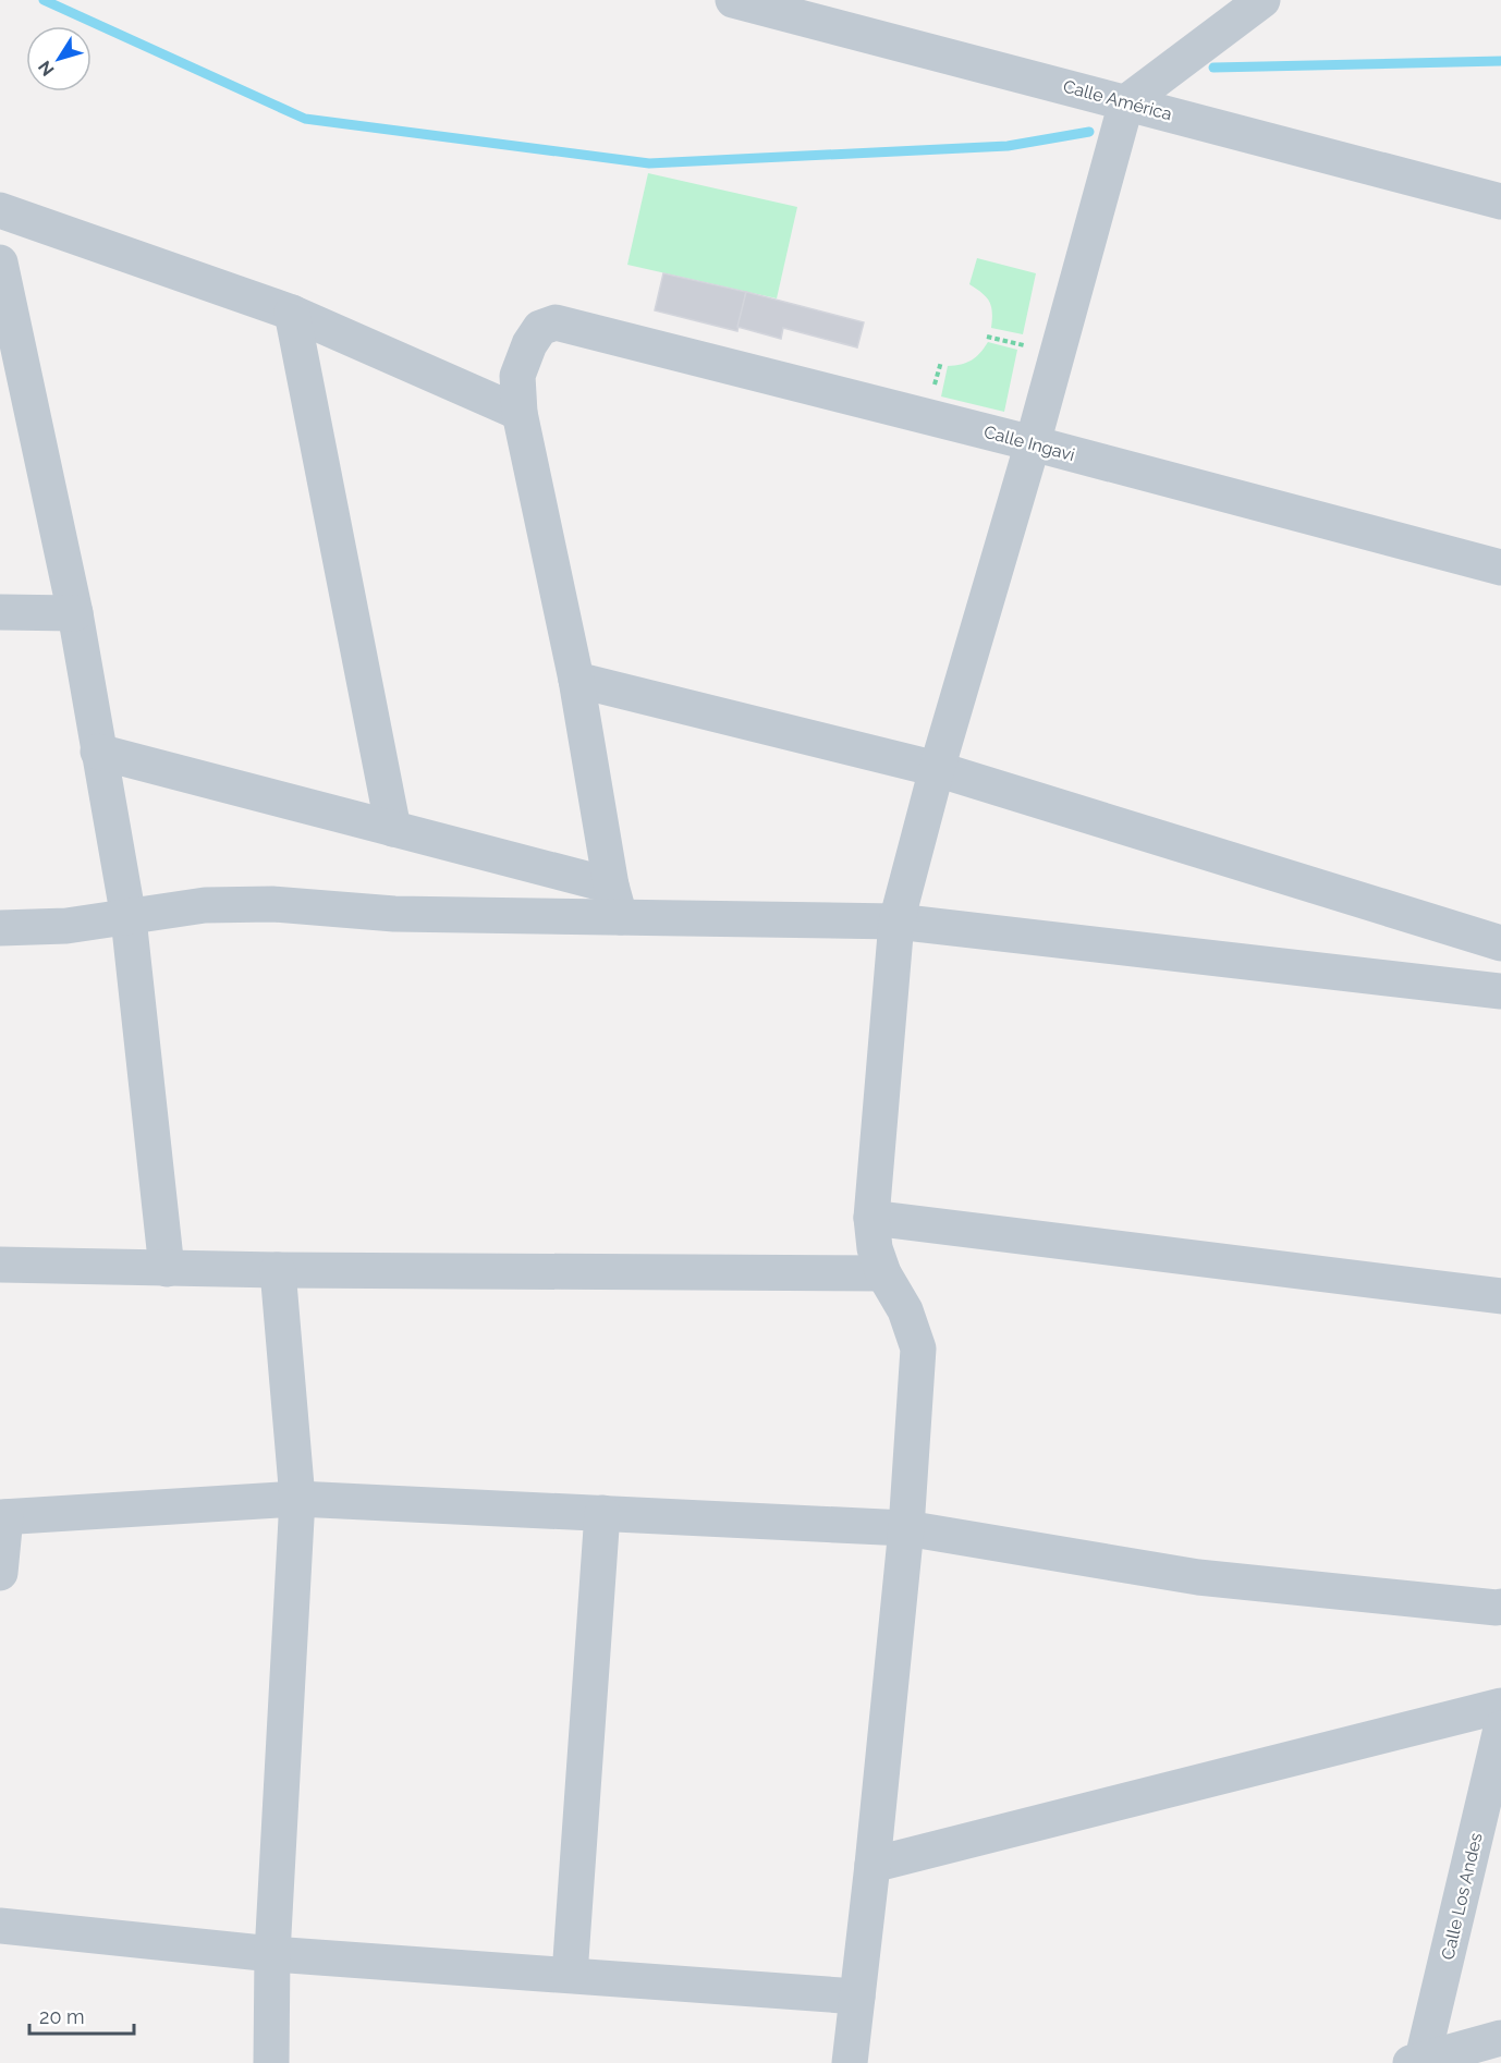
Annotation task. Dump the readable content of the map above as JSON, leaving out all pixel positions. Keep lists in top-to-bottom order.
{
  "streets": {
    "street": ["Calle América", "Calle Ingavi", "Calle Los Andes"]
  },
  "scale_bar": "20 m",
  "north": "bottom left"
}
